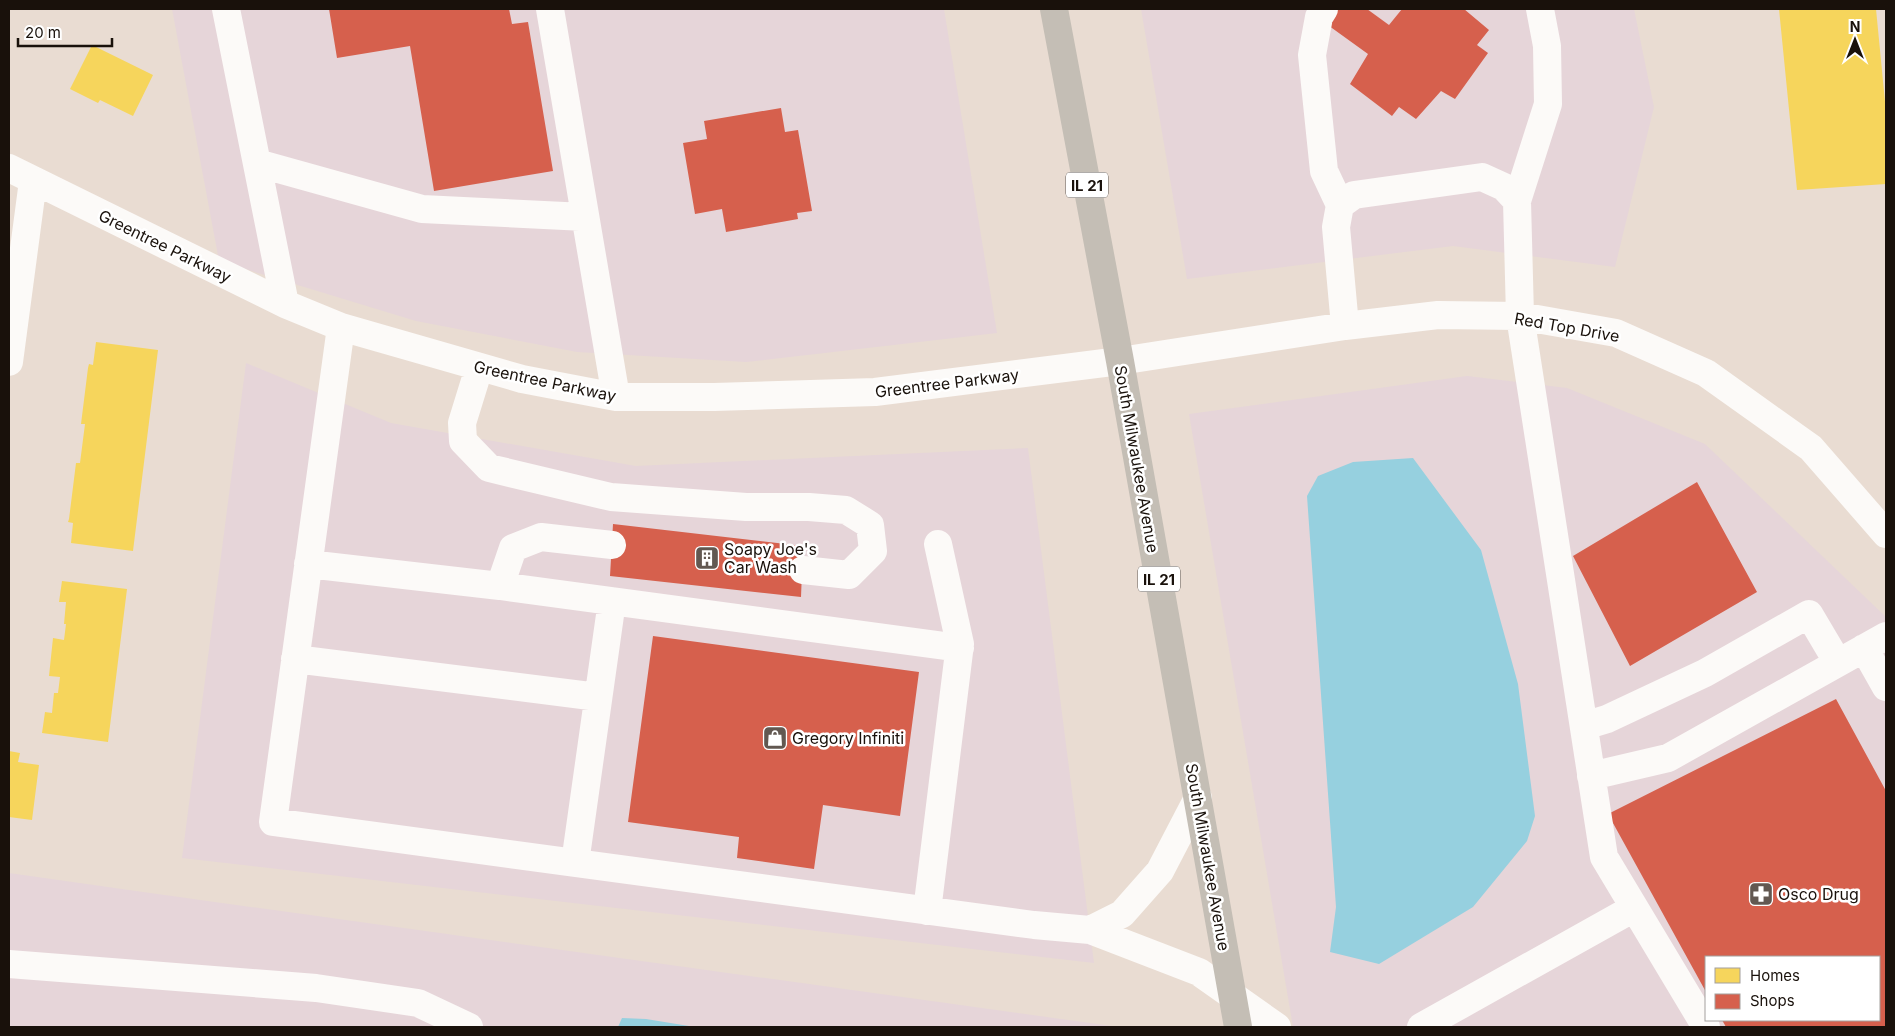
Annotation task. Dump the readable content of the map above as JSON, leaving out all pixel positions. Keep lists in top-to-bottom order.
{
  "streets": {
    "main road": ["IL 21", "South Milwaukee Avenue"],
    "street": ["Greentree Parkway", "Red Top Drive"]
  },
  "crossings": [
    ["Greentree Parkway", "Red Top Drive"],
    ["Greentree Parkway", "South Milwaukee Avenue"],
    ["Red Top Drive", "South Milwaukee Avenue"]
  ],
  "places": {
    "building": ["Soapy Joe's Car Wash"],
    "shop": ["Gregory Infiniti"],
    "pharmacy": ["Osco Drug"]
  },
  "legend": ["Homes", "Shops"],
  "scale_bar": "20 m",
  "north": "top"
}
